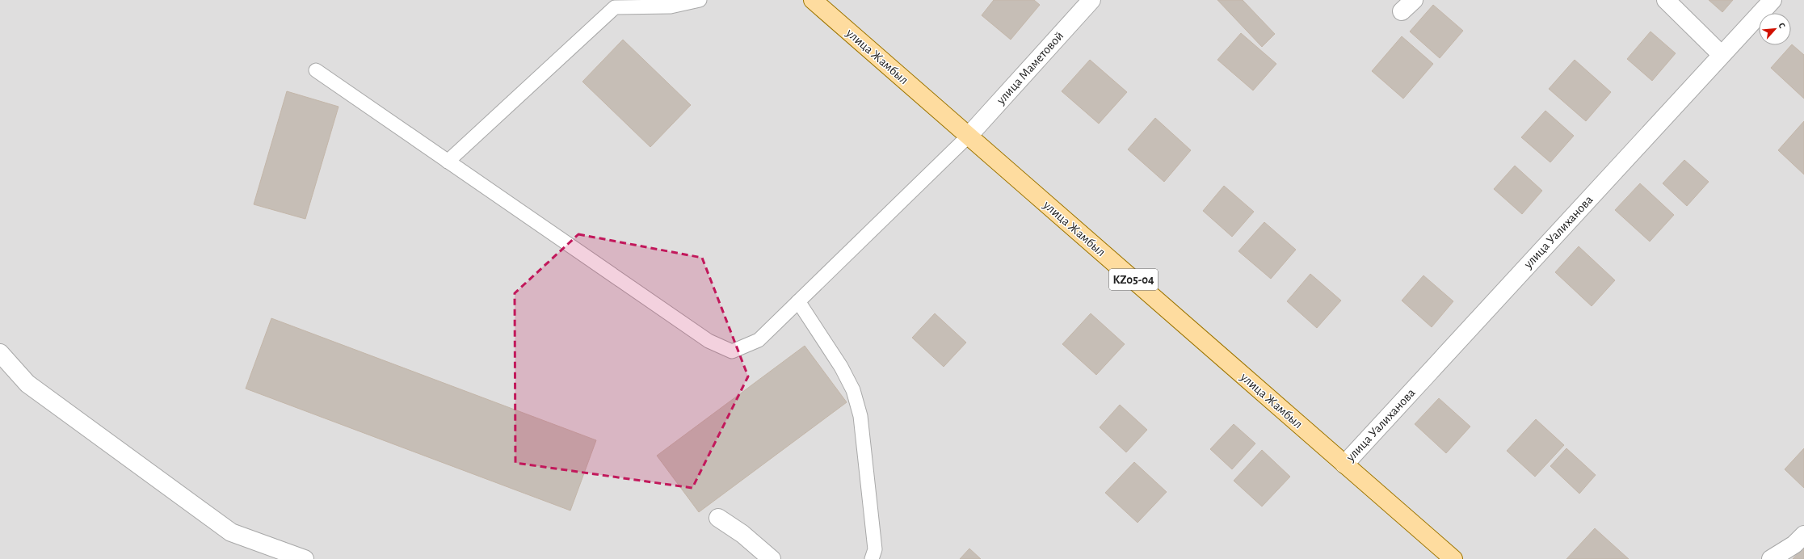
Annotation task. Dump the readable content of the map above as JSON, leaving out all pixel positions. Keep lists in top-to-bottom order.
{
  "streets": {
    "main road": ["улица Жамбыл", "KZ05-04"],
    "street": ["улица Маметовой", "улица Уалиханова"]
  },
  "crossings": [
    ["улица Жамбыл", "улица Маметовой"],
    ["улица Жамбыл", "улица Уалиханова"]
  ],
  "north": "top right"
}
